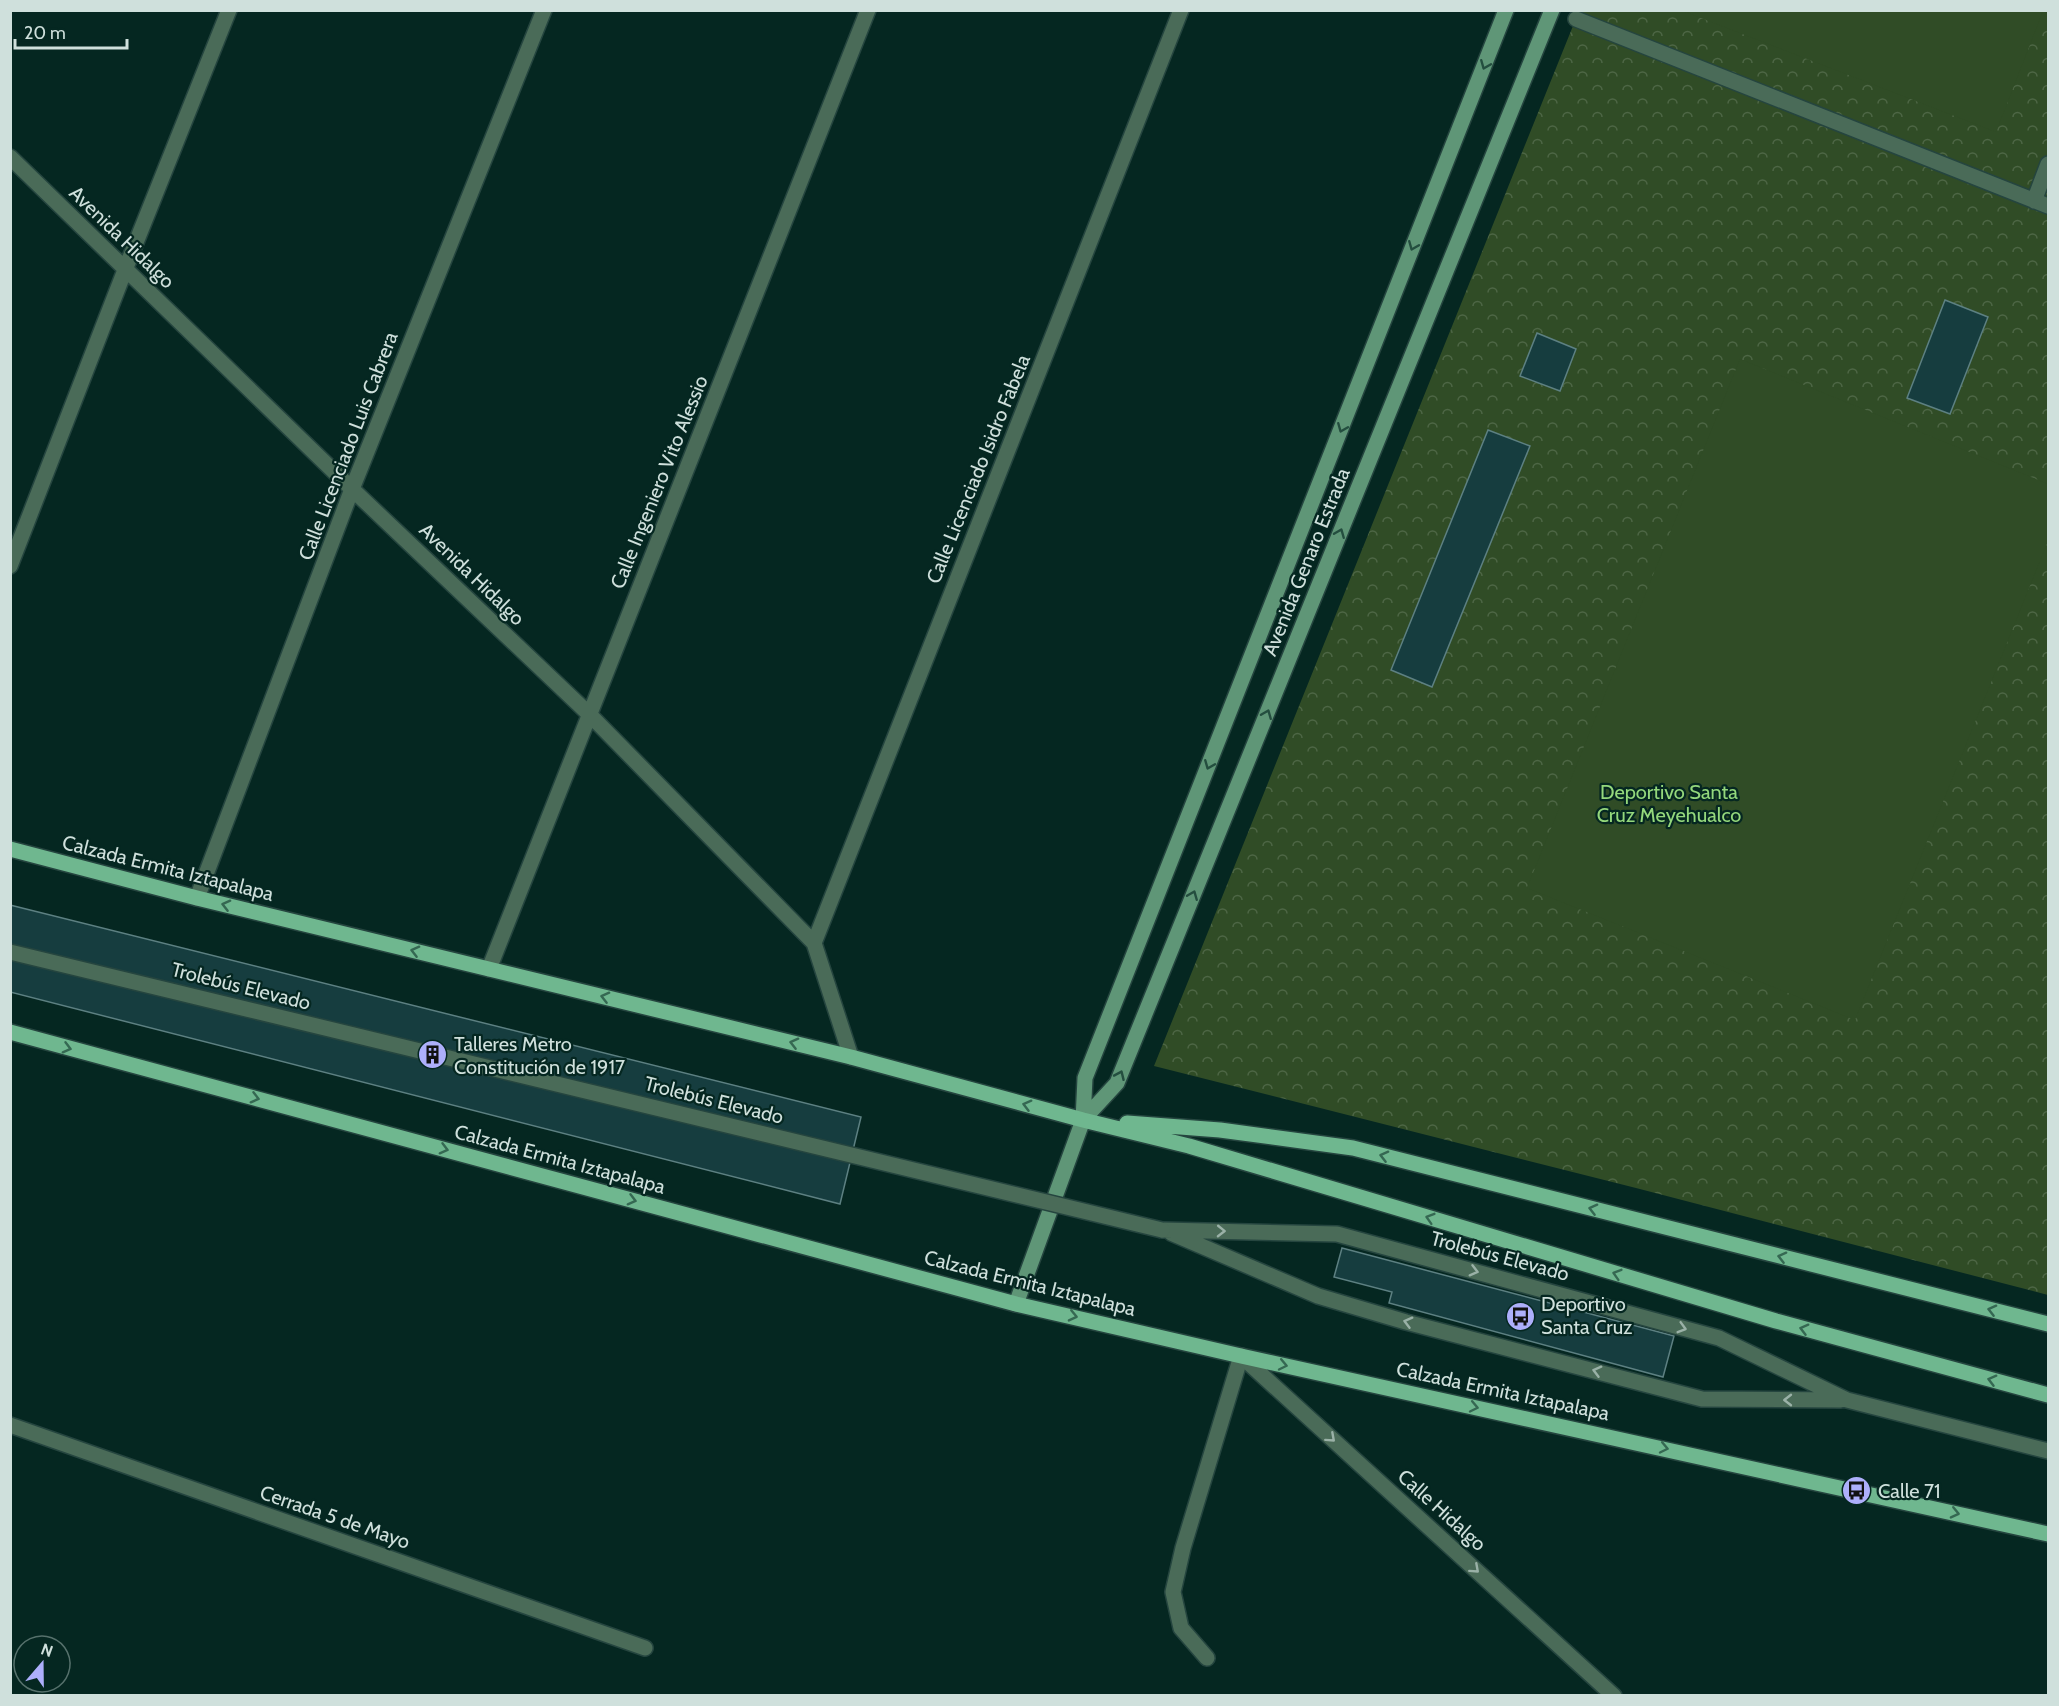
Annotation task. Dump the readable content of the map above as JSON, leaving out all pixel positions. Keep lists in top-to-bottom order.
{
  "streets": {
    "main road": ["Calzada Ermita Iztapalapa"],
    "street": [
      "Avenida Hidalgo",
      "Calle Licenciado Luis Cabrera",
      "Calle Licenciado Isidro Fabela",
      "Calle Ingeniero Vito Alessio",
      "Avenida Genaro Estrada",
      "Trolebús Elevado",
      "Calle Hidalgo",
      "Cerrada 5 de Mayo"
    ]
  },
  "crossings": [
    ["Avenida Hidalgo", "Calle Licenciado Luis Cabrera"],
    ["Avenida Hidalgo", "Calle Licenciado Isidro Fabela"],
    ["Avenida Hidalgo", "Calle Ingeniero Vito Alessio"],
    ["Avenida Hidalgo", "Calzada Ermita Iztapalapa"],
    ["Calle Licenciado Luis Cabrera", "Calzada Ermita Iztapalapa"],
    ["Calle Ingeniero Vito Alessio", "Calzada Ermita Iztapalapa"],
    ["Avenida Genaro Estrada", "Calzada Ermita Iztapalapa"],
    ["Calzada Ermita Iztapalapa", "Calle Hidalgo"]
  ],
  "one_way": ["Calle Hidalgo"],
  "parks": ["Deportivo Santa Cruz Meyehualco"],
  "places": {
    "building": ["Talleres Metro Constitución de 1917"],
    "bus stop": ["Deportivo Santa Cruz", "Calle 71"]
  },
  "scale_bar": "20 m",
  "north": "top"
}
